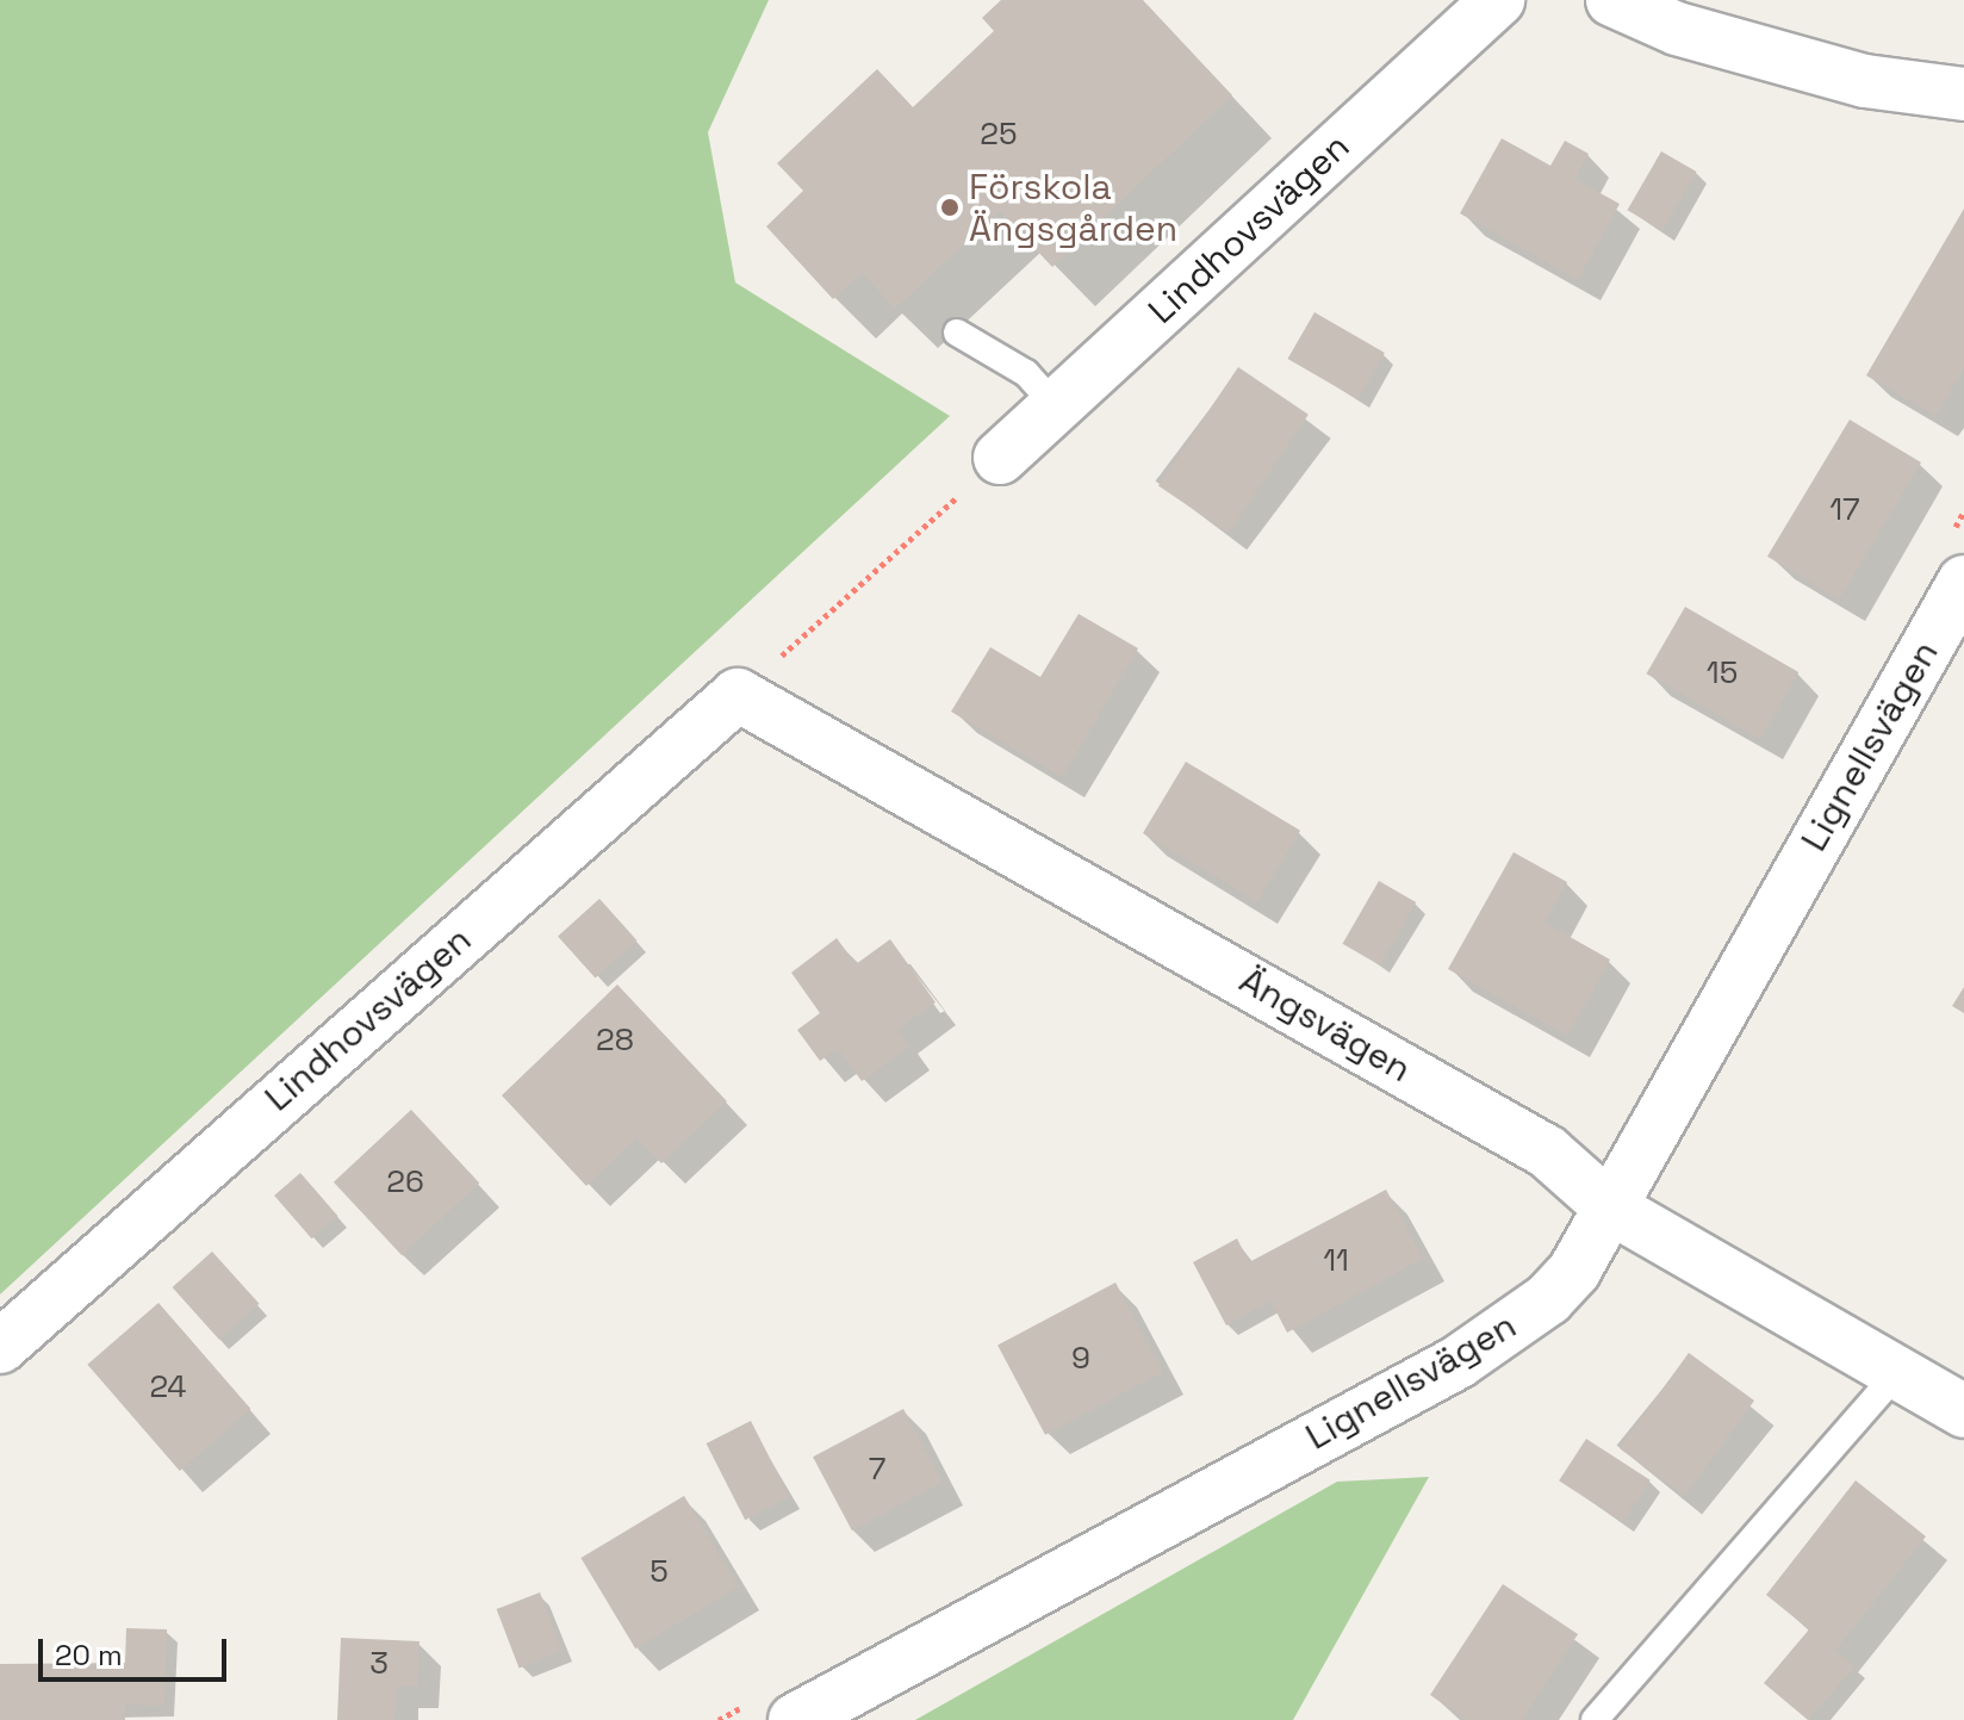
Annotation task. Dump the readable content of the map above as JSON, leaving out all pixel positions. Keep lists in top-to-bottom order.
{
  "streets": {
    "street": ["Lindhovsvägen", "Lignellsvägen", "Ängsvägen"]
  },
  "crossings": [
    ["Lindhovsvägen", "Ängsvägen"],
    ["Lignellsvägen", "Ängsvägen"]
  ],
  "places": ["Förskola Ängsgården"],
  "house_numbers": [
    "25",
    "17",
    "15",
    "28",
    "26",
    "11",
    "9",
    "24",
    "7",
    "5",
    "3"
  ],
  "scale_bar": "20 m"
}
